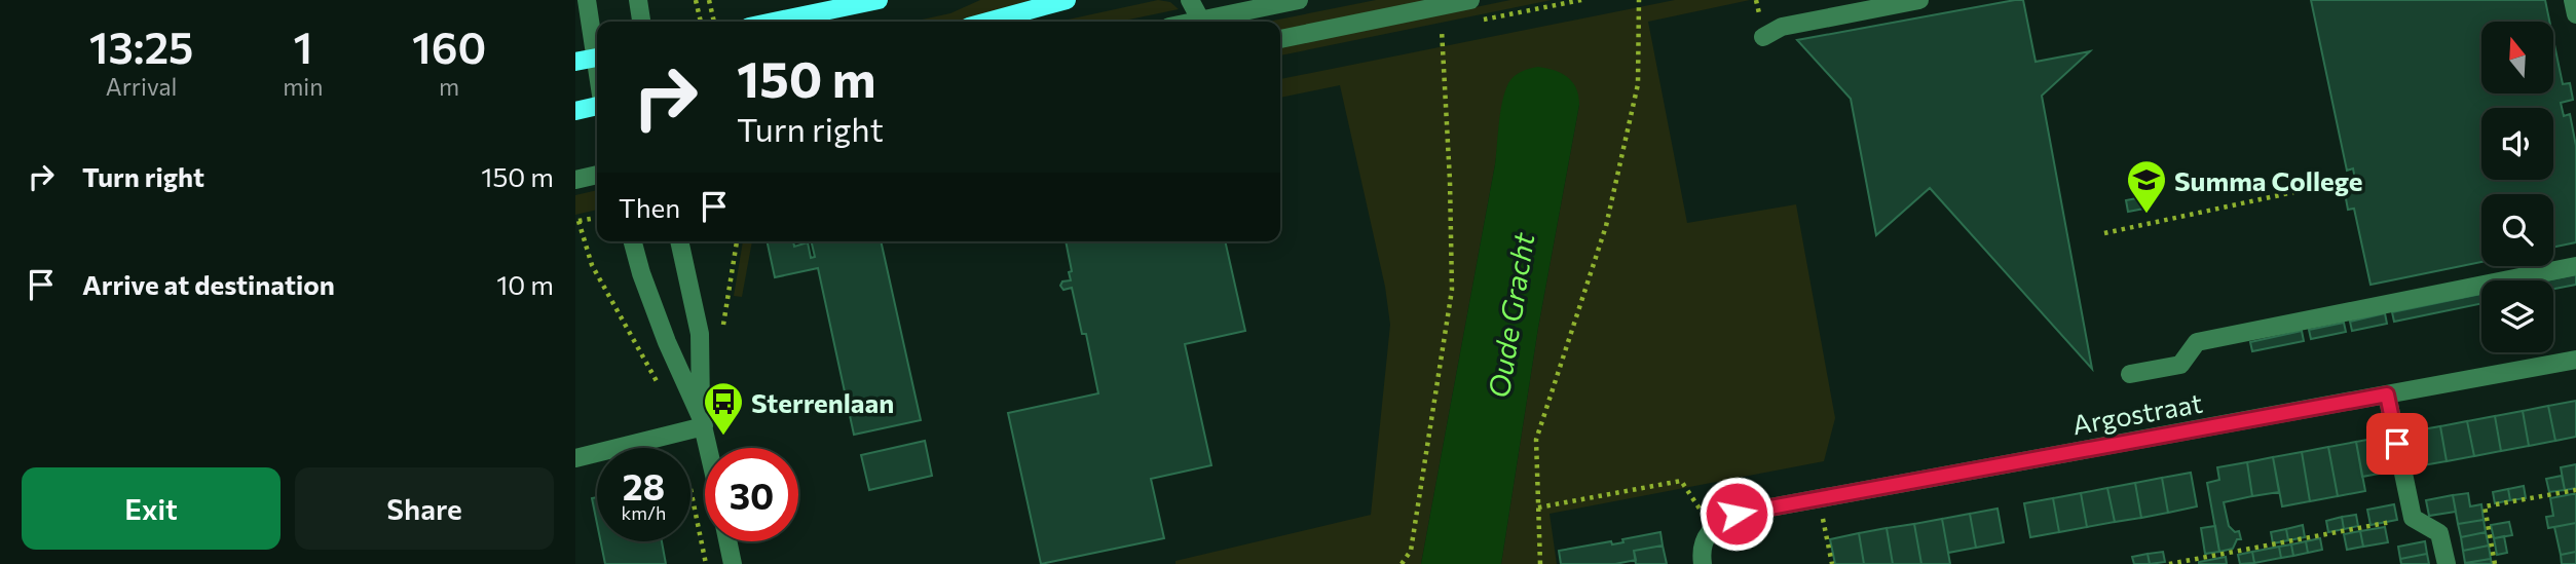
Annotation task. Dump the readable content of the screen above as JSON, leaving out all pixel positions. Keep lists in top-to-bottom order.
{
  "streets": {
    "street": ["Argostraat"]
  },
  "water": ["Oude Gracht"],
  "places": {
    "school or university": ["Summa College"],
    "bus stop": ["Sterrenlaan"]
  },
  "north": "top",
  "page": {
    "eta": [
      "13:25",
      "Arrival",
      "1",
      "min",
      "160",
      "m"
    ],
    "turn": ["150 m", "Turn right"],
    "list": [
      {
        "name": "Turn right",
        "value": "150 m"
      },
      {
        "name": "Arrive at destination",
        "value": "10 m"
      }
    ],
    "then": "Then",
    "speed": "28 km/h",
    "limit": "30",
    "buttons": ["Exit", "Share"]
  }
}
